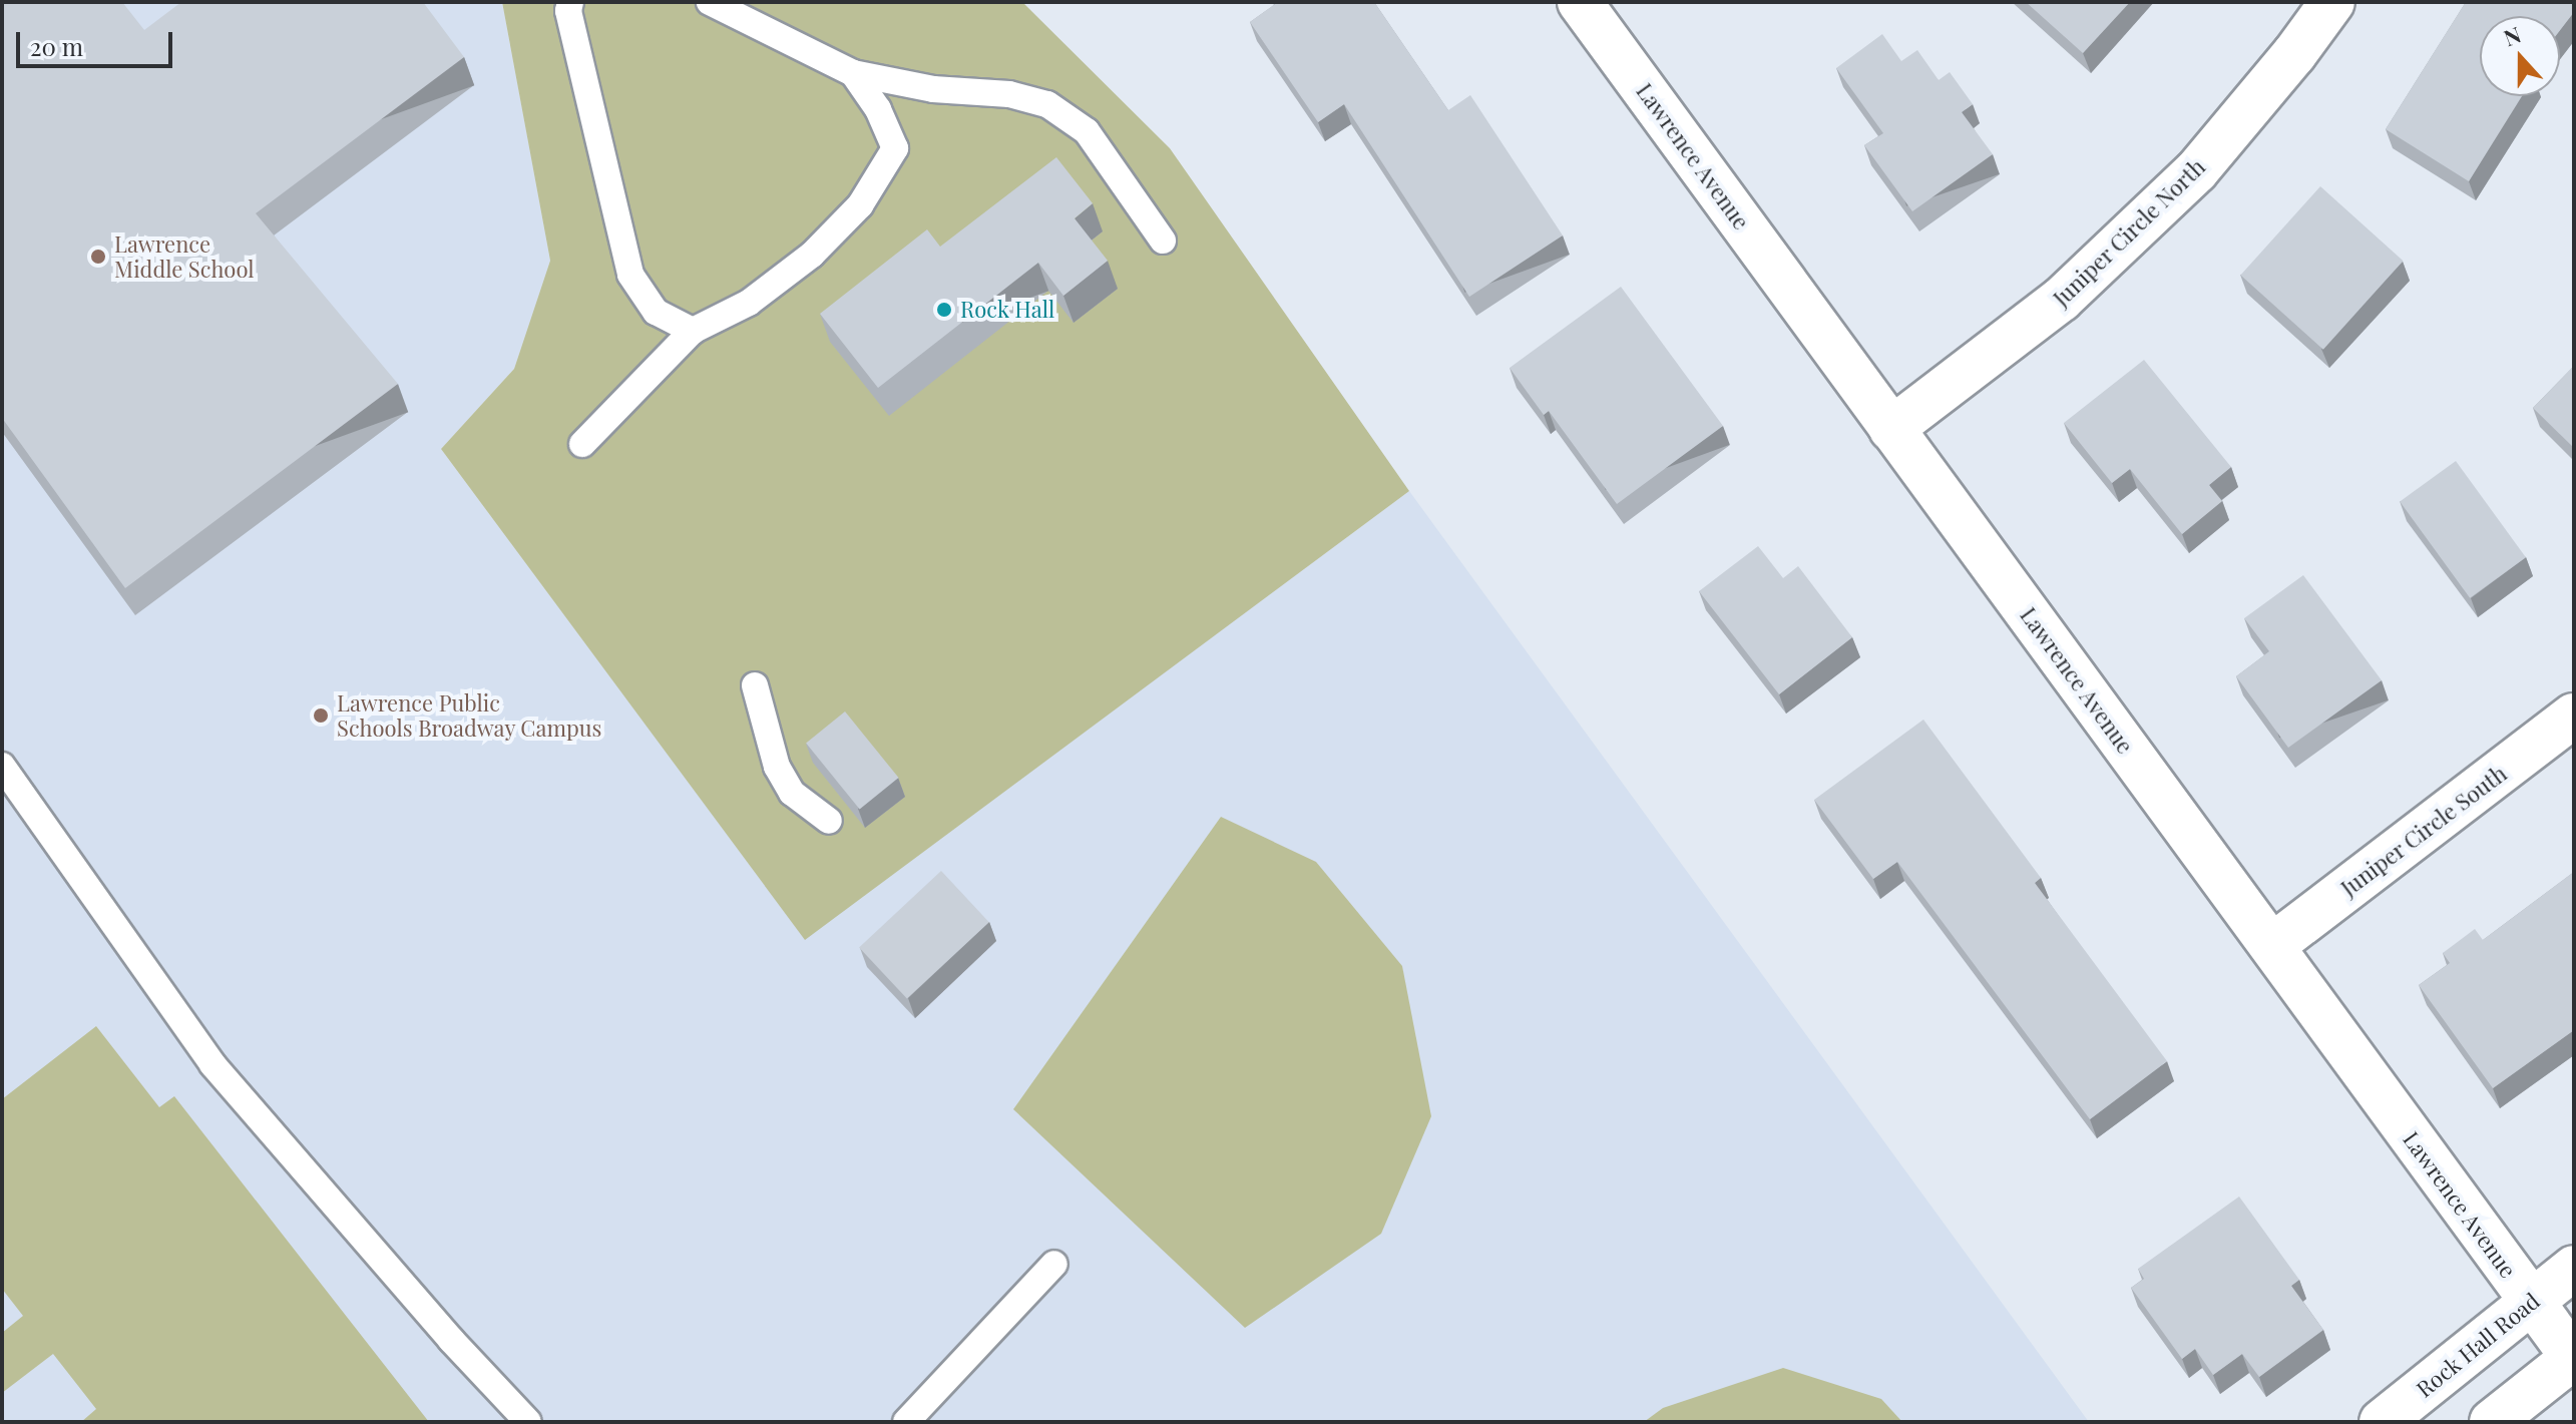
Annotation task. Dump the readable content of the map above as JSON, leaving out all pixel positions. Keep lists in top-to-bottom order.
{
  "streets": {
    "street": [
      "Lawrence Avenue",
      "Juniper Circle North",
      "Juniper Circle South",
      "Rock Hall Road"
    ]
  },
  "crossings": [
    ["Lawrence Avenue", "Juniper Circle North"],
    ["Lawrence Avenue", "Juniper Circle South"],
    ["Lawrence Avenue", "Rock Hall Road"]
  ],
  "places": ["Lawrence Middle School", "Rock Hall", "Lawrence Public Schools Broadway Campus"],
  "scale_bar": "20 m",
  "north": "top"
}
